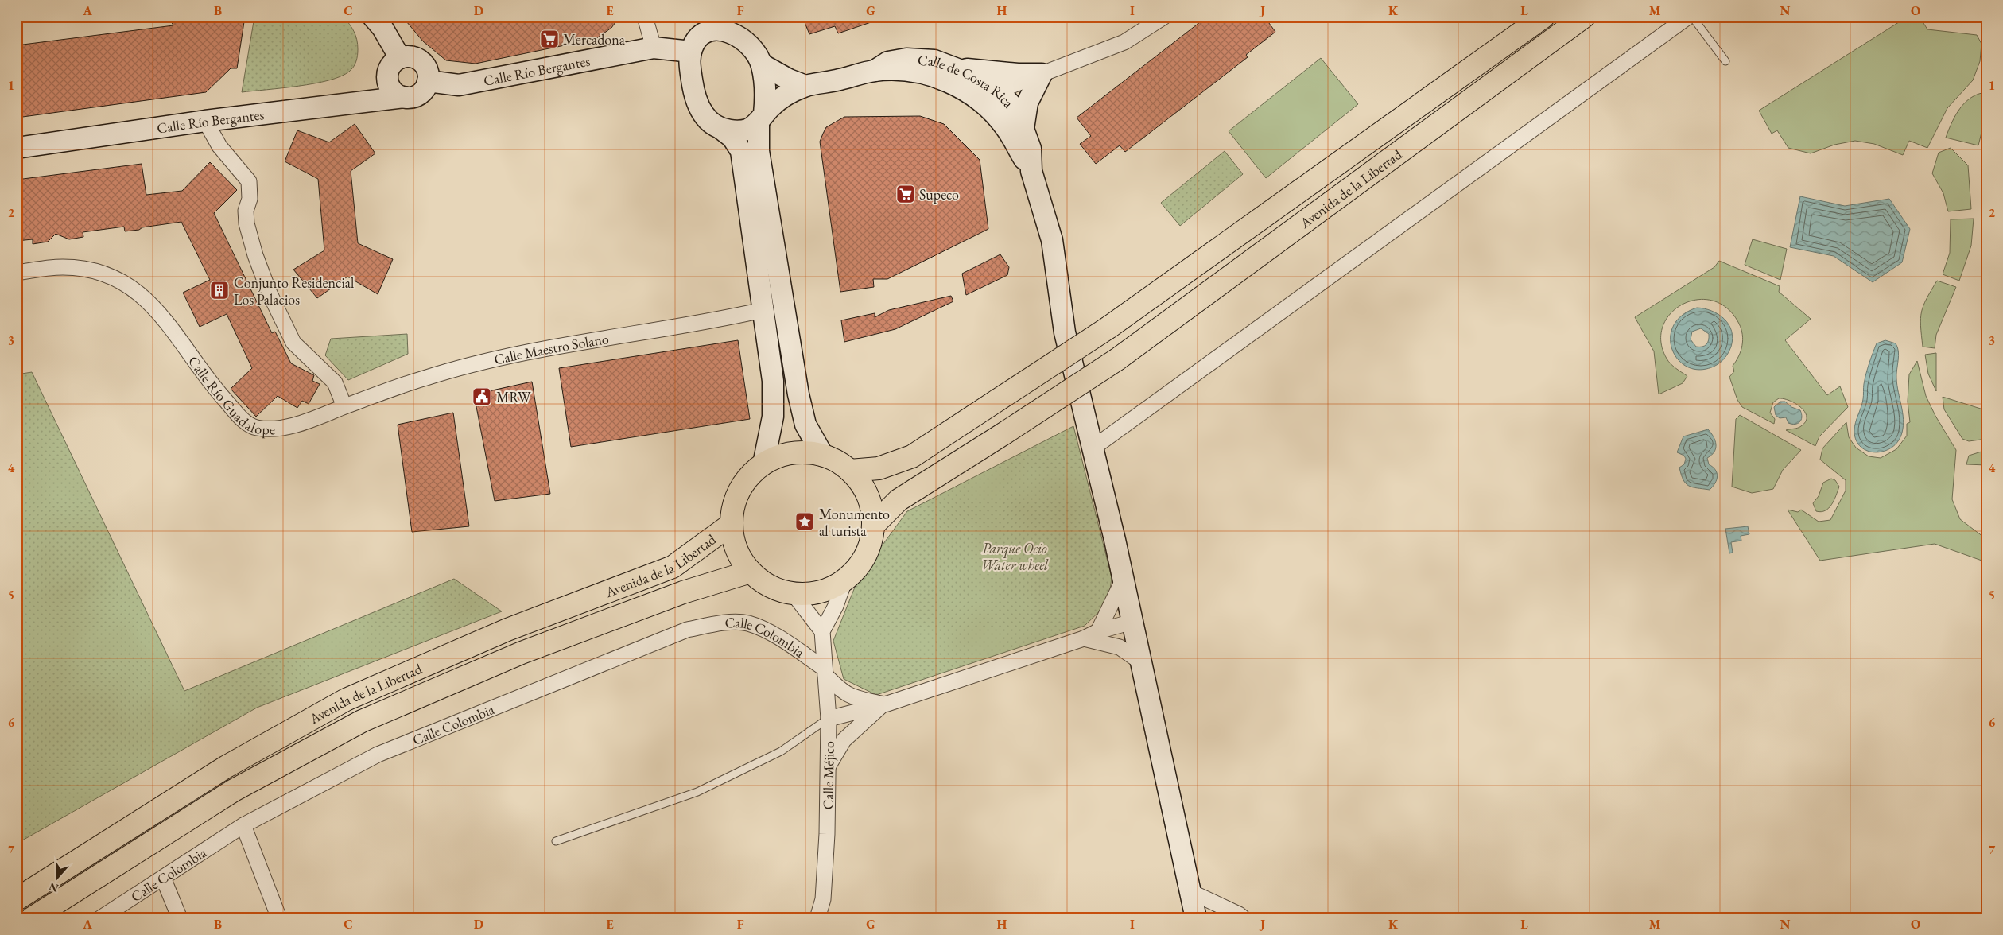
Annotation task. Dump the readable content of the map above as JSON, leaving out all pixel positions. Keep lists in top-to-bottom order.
{
  "streets": {
    "main road": ["Calle Río Bergantes", "Calle de Costa Rica", "Avenida de la Libertad"],
    "street": [
      "Calle Maestro Solano",
      "Calle Río Guadalope",
      "Calle Colombia",
      "Calle Méjico"
    ]
  },
  "crossings": [
    ["Calle Río Bergantes", "Calle de Costa Rica"],
    ["Calle Maestro Solano", "Calle Río Guadalope"],
    ["Calle Colombia", "Calle Méjico"]
  ],
  "parks": ["Parque Ocio Water wheel"],
  "places": {
    "supermarket": ["Mercadona", "Supeco"],
    "building": ["Conjunto Residencial Los Palacios"],
    "public building": ["MRW"],
    "place": ["Monumento al turista"]
  },
  "north": "bottom",
  "grid": {
    "columns": [
      "A",
      "B",
      "C",
      "D",
      "E",
      "F",
      "G",
      "H",
      "I",
      "J",
      "K",
      "L",
      "M",
      "N",
      "O"
    ],
    "rows": [
      "1",
      "2",
      "3",
      "4",
      "5",
      "6",
      "7"
    ]
  }
}
